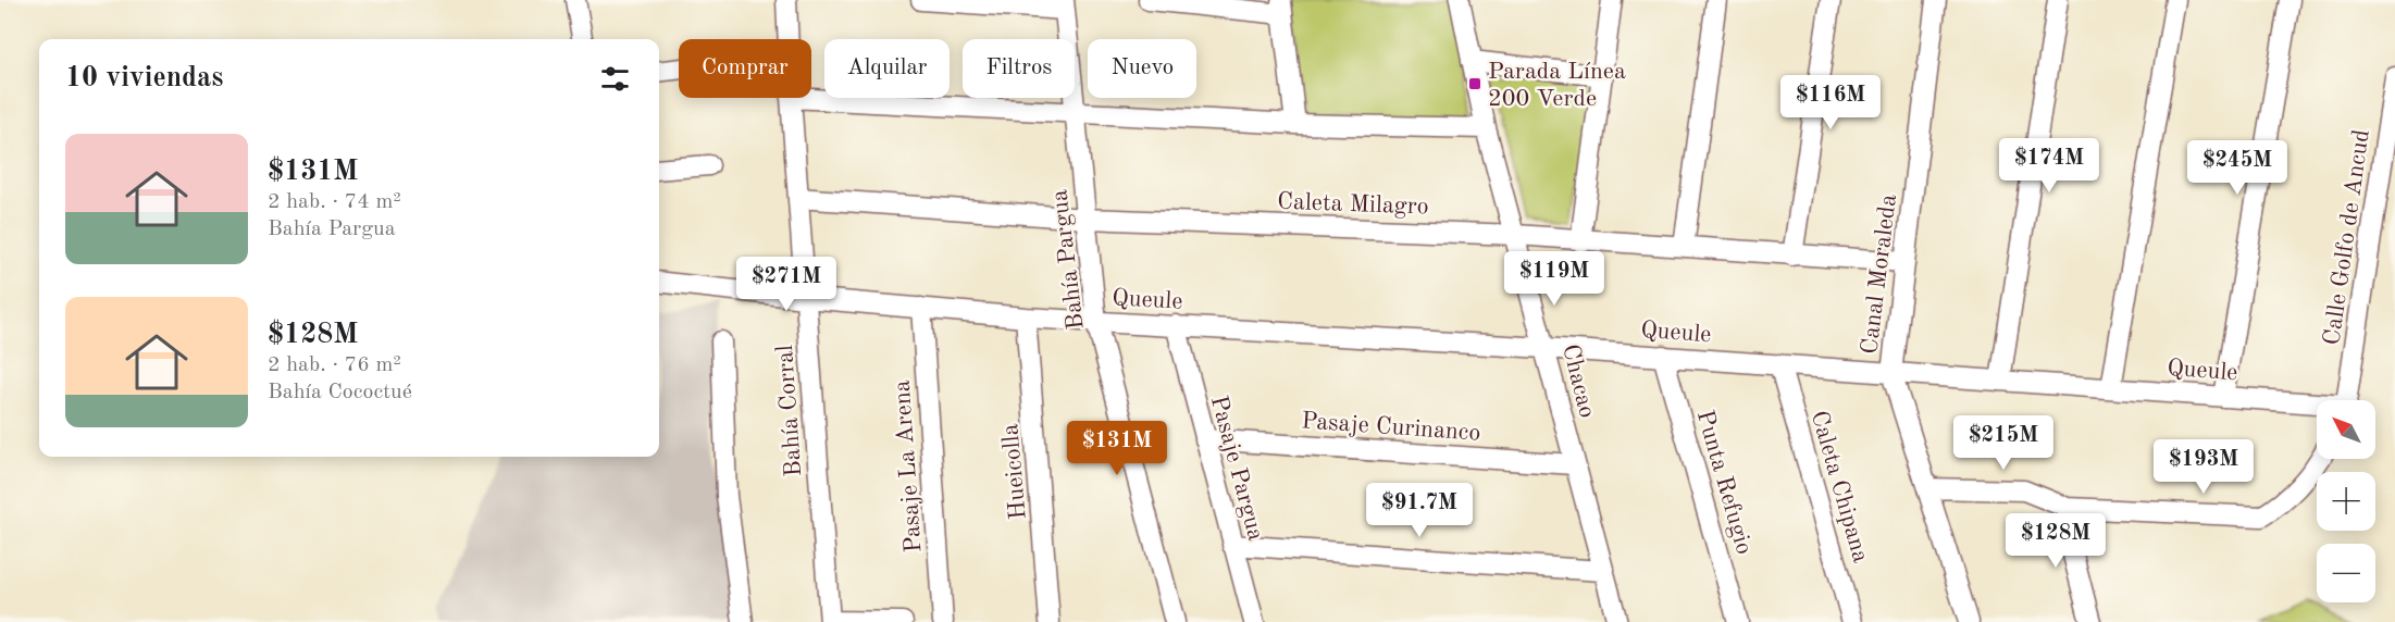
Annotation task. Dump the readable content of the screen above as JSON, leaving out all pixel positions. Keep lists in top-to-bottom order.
{
  "streets": {
    "street": [
      "Caleta Milagro",
      "Calle Golfo de Ancud",
      "Bahía Pargua",
      "Canal Moraleda",
      "Queule",
      "Chacao",
      "Bahía Corral",
      "Pasaje Curinanco",
      "Pasaje La Arena",
      "Pasaje Pargua",
      "Hueicolla",
      "Punta Refugio",
      "Caleta Chipana"
    ]
  },
  "crossings": [
    ["Caleta Milagro", "Bahía Pargua"],
    ["Caleta Milagro", "Canal Moraleda"],
    ["Caleta Milagro", "Chacao"],
    ["Caleta Milagro", "Bahía Corral"],
    ["Bahía Pargua", "Queule"],
    ["Canal Moraleda", "Queule"],
    ["Queule", "Chacao"],
    ["Queule", "Bahía Corral"],
    ["Queule", "Pasaje La Arena"],
    ["Queule", "Pasaje Pargua"],
    ["Queule", "Hueicolla"],
    ["Queule", "Punta Refugio"],
    ["Queule", "Caleta Chipana"],
    ["Chacao", "Pasaje Curinanco"],
    ["Pasaje Curinanco", "Pasaje Pargua"]
  ],
  "places": {
    "transit": ["Parada Línea 200 Verde"]
  },
  "north": "top left",
  "page": {
    "chip": [
      "Comprar",
      "Alquilar",
      "Filtros",
      "Nuevo"
    ],
    "heading": "10 viviendas",
    "price": [
      "$116M",
      "$174M",
      "$245M",
      "$119M",
      "$271M",
      "$215M",
      "$131M",
      "$193M",
      "$91.7M",
      "$128M"
    ],
    "list": [
      {
        "name": "$131M",
        "note": "2 hab. · 74 m² · Bahía Pargua"
      },
      {
        "name": "$128M",
        "note": "2 hab. · 76 m² · Bahía Cococtué"
      }
    ],
    "map_buttons": ["+", "−"]
  }
}
